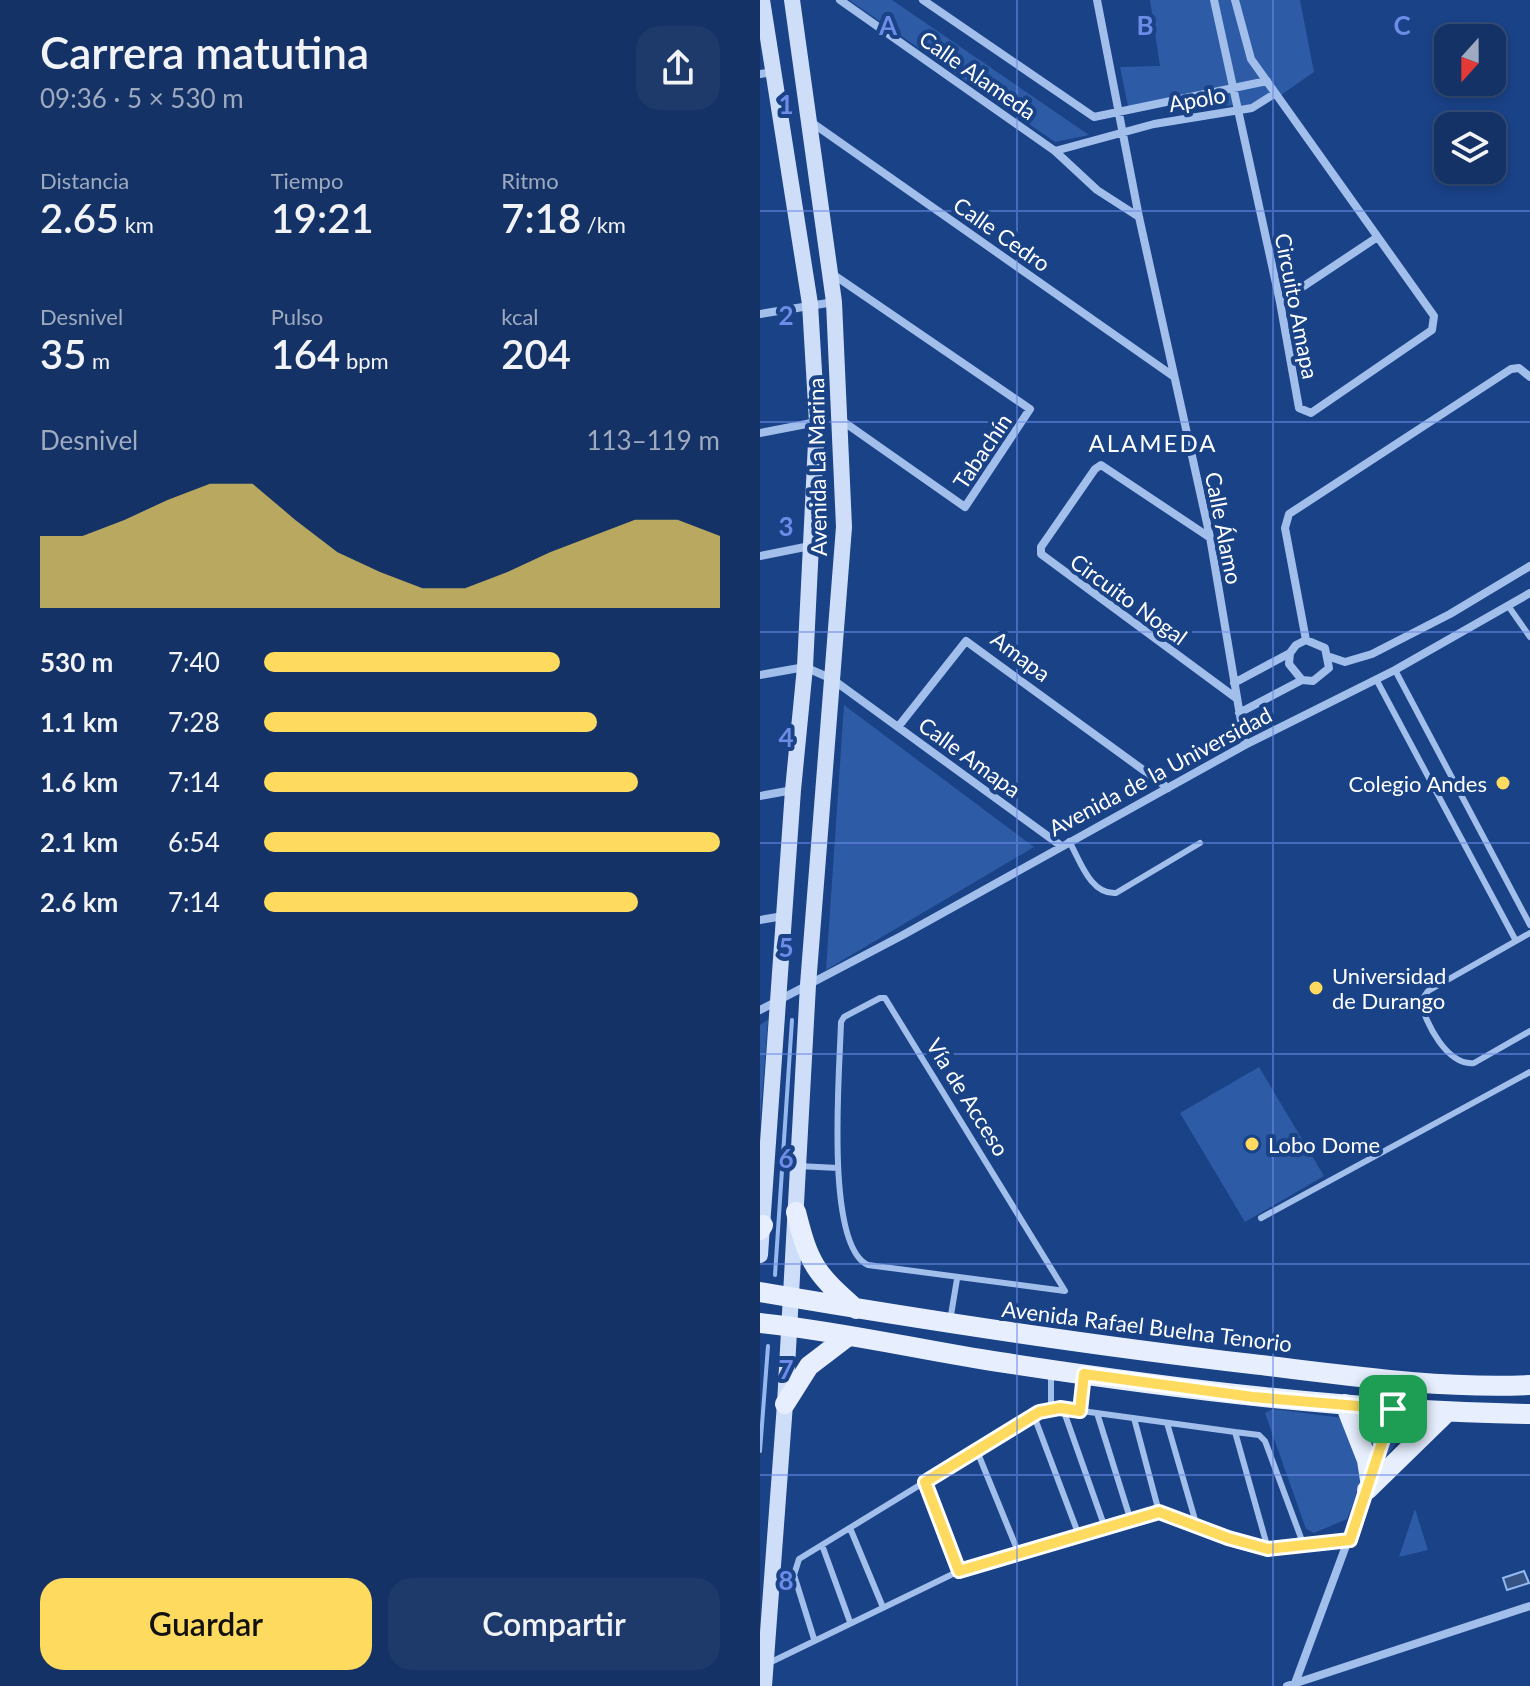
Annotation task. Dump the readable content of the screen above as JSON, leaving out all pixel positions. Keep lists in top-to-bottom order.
{
  "streets": {
    "main road": ["Avenida La Marina", "Avenida Rafael Buelna Tenorio"],
    "street": [
      "Calle Alameda",
      "Apolo",
      "Calle Cedro",
      "Circuito Amapa",
      "Tabachín",
      "Calle Álamo",
      "Circuito Nogal",
      "Amapa",
      "Calle Amapa",
      "Avenida de la Universidad"
    ],
    "lane": ["Vía de Acceso"]
  },
  "crossings": [
    ["Calle Alameda", "Apolo"],
    ["Calle Alameda", "Calle Álamo"],
    ["Apolo", "Circuito Amapa"],
    ["Apolo", "Calle Álamo"],
    ["Calle Cedro", "Avenida La Marina"],
    ["Calle Cedro", "Calle Álamo"],
    ["Tabachín", "Avenida La Marina"],
    ["Avenida La Marina", "Avenida de la Universidad"],
    ["Avenida La Marina", "Avenida Rafael Buelna Tenorio"],
    ["Calle Álamo", "Circuito Nogal"],
    ["Calle Álamo", "Avenida de la Universidad"],
    ["Amapa", "Calle Amapa"],
    ["Amapa", "Avenida de la Universidad"],
    ["Calle Amapa", "Avenida de la Universidad"]
  ],
  "districts": ["ALAMEDA"],
  "places": ["Colegio Andes", "Universidad de Durango", "Lobo Dome"],
  "north": "bottom",
  "page": {
    "heading": ["Carrera matutina", "09:36 · 5 × 530 m"],
    "stats": [
      ["Distancia", "2.65 km"],
      ["Tiempo", "19:21"],
      ["Ritmo", "7:18 /km"],
      ["Desnivel", "35 m"],
      ["Pulso", "164 bpm"],
      ["kcal", "204"]
    ],
    "chart": ["Desnivel", "113–119 m"],
    "list": [
      {
        "name": "530 m",
        "note": "7:40"
      },
      {
        "name": "1.1 km",
        "note": "7:28"
      },
      {
        "name": "1.6 km",
        "note": "7:14"
      },
      {
        "name": "2.1 km",
        "note": "6:54"
      },
      {
        "name": "2.6 km",
        "note": "7:14"
      }
    ],
    "buttons": ["Guardar", "Compartir"]
  },
  "grid": {
    "columns": ["A", "B", "C"],
    "rows": [
      "1",
      "2",
      "3",
      "4",
      "5",
      "6",
      "7",
      "8"
    ]
  }
}
